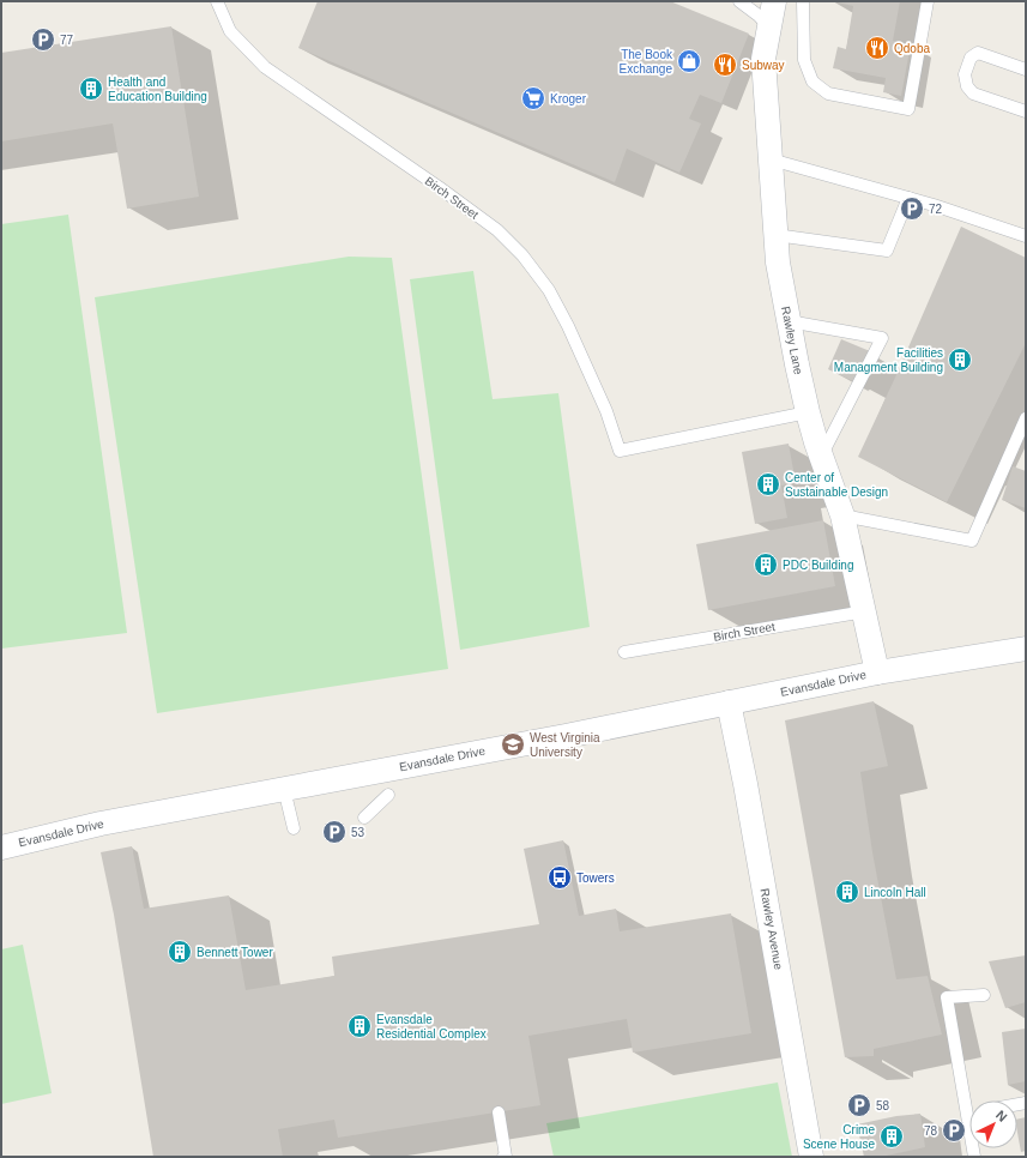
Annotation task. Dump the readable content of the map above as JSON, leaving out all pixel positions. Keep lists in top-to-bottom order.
{
  "streets": {
    "street": ["Rawley Lane", "Evansdale Drive", "Rawley Avenue"],
    "lane": ["Birch Street"]
  },
  "crossings": [
    ["Birch Street", "Rawley Lane"],
    ["Rawley Lane", "Evansdale Drive"],
    ["Evansdale Drive", "Rawley Avenue"]
  ],
  "places": {
    "parking": [
      "77",
      "72",
      "53",
      "58",
      "78"
    ],
    "restaurant": ["Qdoba", "Subway"],
    "shop": ["The Book Exchange"],
    "building": [
      "Health and Education Building",
      "Facilities Managment Building",
      "Center of Sustainable Design",
      "PDC Building",
      "Lincoln Hall",
      "Bennett Tower",
      "Evansdale Residential Complex",
      "Crime Scene House"
    ],
    "supermarket": ["Kroger"],
    "school or university": ["West Virginia University"],
    "bus stop": ["Towers"]
  },
  "north": "top right"
}
